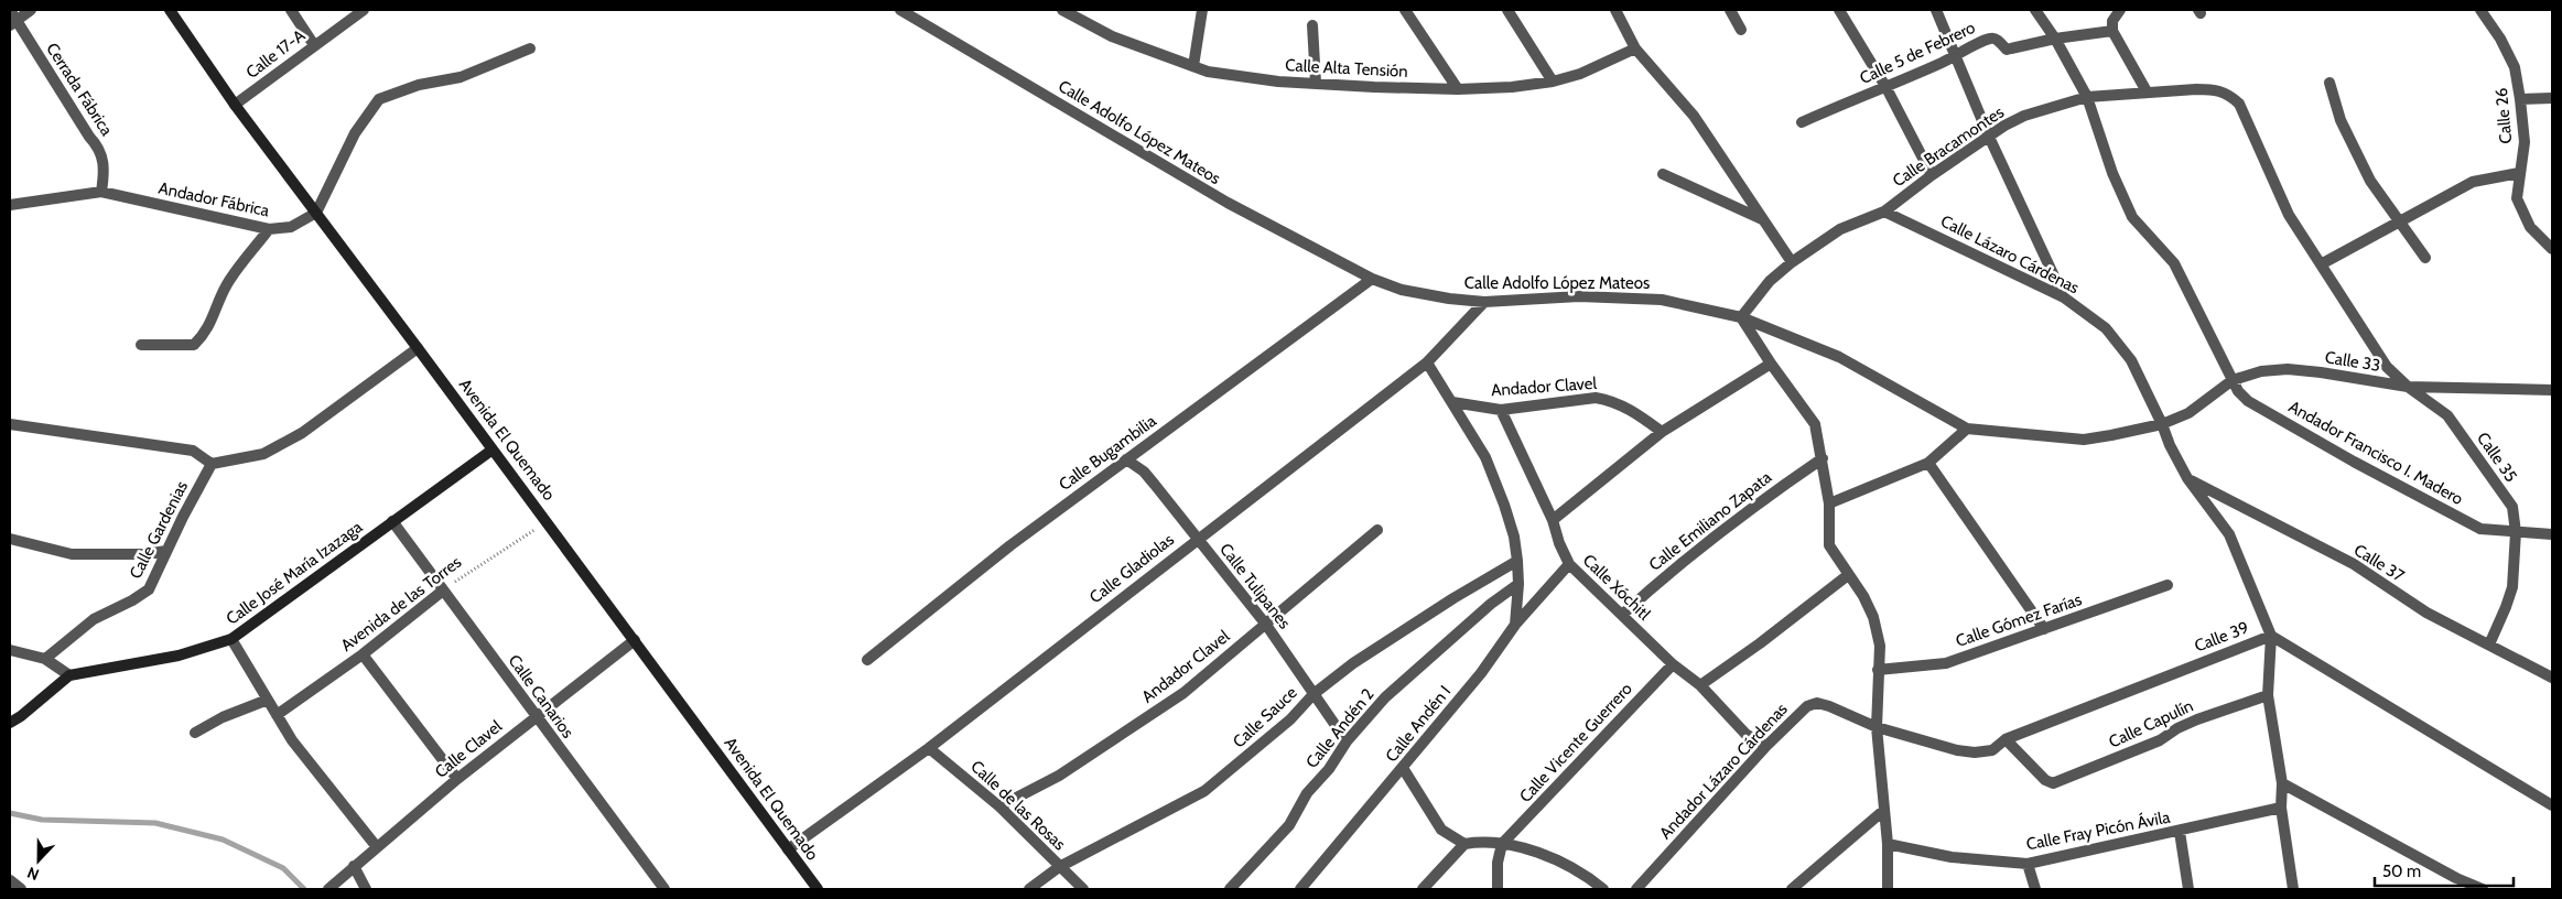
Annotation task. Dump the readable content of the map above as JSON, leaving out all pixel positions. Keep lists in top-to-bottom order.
{
  "streets": {
    "main road": ["Avenida El Quemado", "Calle José María Izazaga"],
    "street": [
      "Calle 5 de Febrero",
      "Calle 17-A",
      "Calle Alta Tensión",
      "Cerrada Fábrica",
      "Calle 26",
      "Calle Adolfo López Mateos",
      "Calle Bracamontes",
      "Andador Fábrica",
      "Calle Lázaro Cárdenas",
      "Calle 33",
      "Andador Clavel",
      "Calle Bugambilia",
      "Andador Francisco I. Madero",
      "Calle 35",
      "Calle Emiliano Zapata",
      "Calle Gardenias",
      "Calle 37",
      "Calle Gladiolas",
      "Calle Tulipanes",
      "Calle Xóchitl",
      "Avenida de las Torres",
      "Calle Gómez Farías",
      "Calle 39",
      "Calle Canarios",
      "Calle Sauce",
      "Calle Andén I",
      "Calle Capulín",
      "Calle Andén 2",
      "Calle Vicente Guerrero",
      "Calle Clavel",
      "Andador Lázaro Cárdenas",
      "Calle de las Rosas",
      "Calle Fray Picón Ávila"
    ]
  },
  "crossings": [
    ["Calle 5 de Febrero", "Andador Francisco I. Madero"],
    ["Calle 17-A", "Avenida El Quemado"],
    ["Cerrada Fábrica", "Andador Fábrica"],
    ["Calle Adolfo López Mateos", "Calle Bracamontes"],
    ["Calle Adolfo López Mateos", "Calle 33"],
    ["Calle Adolfo López Mateos", "Calle Bugambilia"],
    ["Calle Adolfo López Mateos", "Calle Gladiolas"],
    ["Calle Bracamontes", "Calle Lázaro Cárdenas"],
    ["Calle Bracamontes", "Calle 33"],
    ["Calle Bracamontes", "Andador Francisco I. Madero"],
    ["Calle Bracamontes", "Calle 35"],
    ["Andador Fábrica", "Avenida El Quemado"],
    ["Calle Lázaro Cárdenas", "Calle 33"],
    ["Calle Lázaro Cárdenas", "Calle 37"],
    ["Calle Lázaro Cárdenas", "Calle 39"],
    ["Calle 33", "Andador Francisco I. Madero"],
    ["Calle 33", "Calle 35"],
    ["Andador Clavel", "Calle Tulipanes"],
    ["Andador Clavel", "Calle Xóchitl"],
    ["Andador Clavel", "Calle de las Rosas"],
    ["Avenida El Quemado", "Calle Gladiolas"],
    ["Avenida El Quemado", "Calle José María Izazaga"],
    ["Avenida El Quemado", "Avenida de las Torres"],
    ["Avenida El Quemado", "Calle Clavel"],
    ["Calle Bugambilia", "Calle Tulipanes"],
    ["Andador Francisco I. Madero", "Calle 35"],
    ["Calle Emiliano Zapata", "Calle Xóchitl"],
    ["Calle Gladiolas", "Calle Tulipanes"],
    ["Calle Gladiolas", "Calle de las Rosas"],
    ["Calle José María Izazaga", "Calle Canarios"],
    ["Calle Tulipanes", "Calle Sauce"],
    ["Calle Tulipanes", "Calle Andén 2"],
    ["Calle Xóchitl", "Calle Andén I"],
    ["Calle Xóchitl", "Calle Vicente Guerrero"],
    ["Calle Xóchitl", "Andador Lázaro Cárdenas"],
    ["Avenida de las Torres", "Calle Canarios"],
    ["Calle 39", "Calle Capulín"],
    ["Calle 39", "Andador Lázaro Cárdenas"],
    ["Calle Canarios", "Calle Clavel"],
    ["Calle Sauce", "Calle de las Rosas"]
  ],
  "scale_bar": "50 m",
  "north": "bottom"
}
